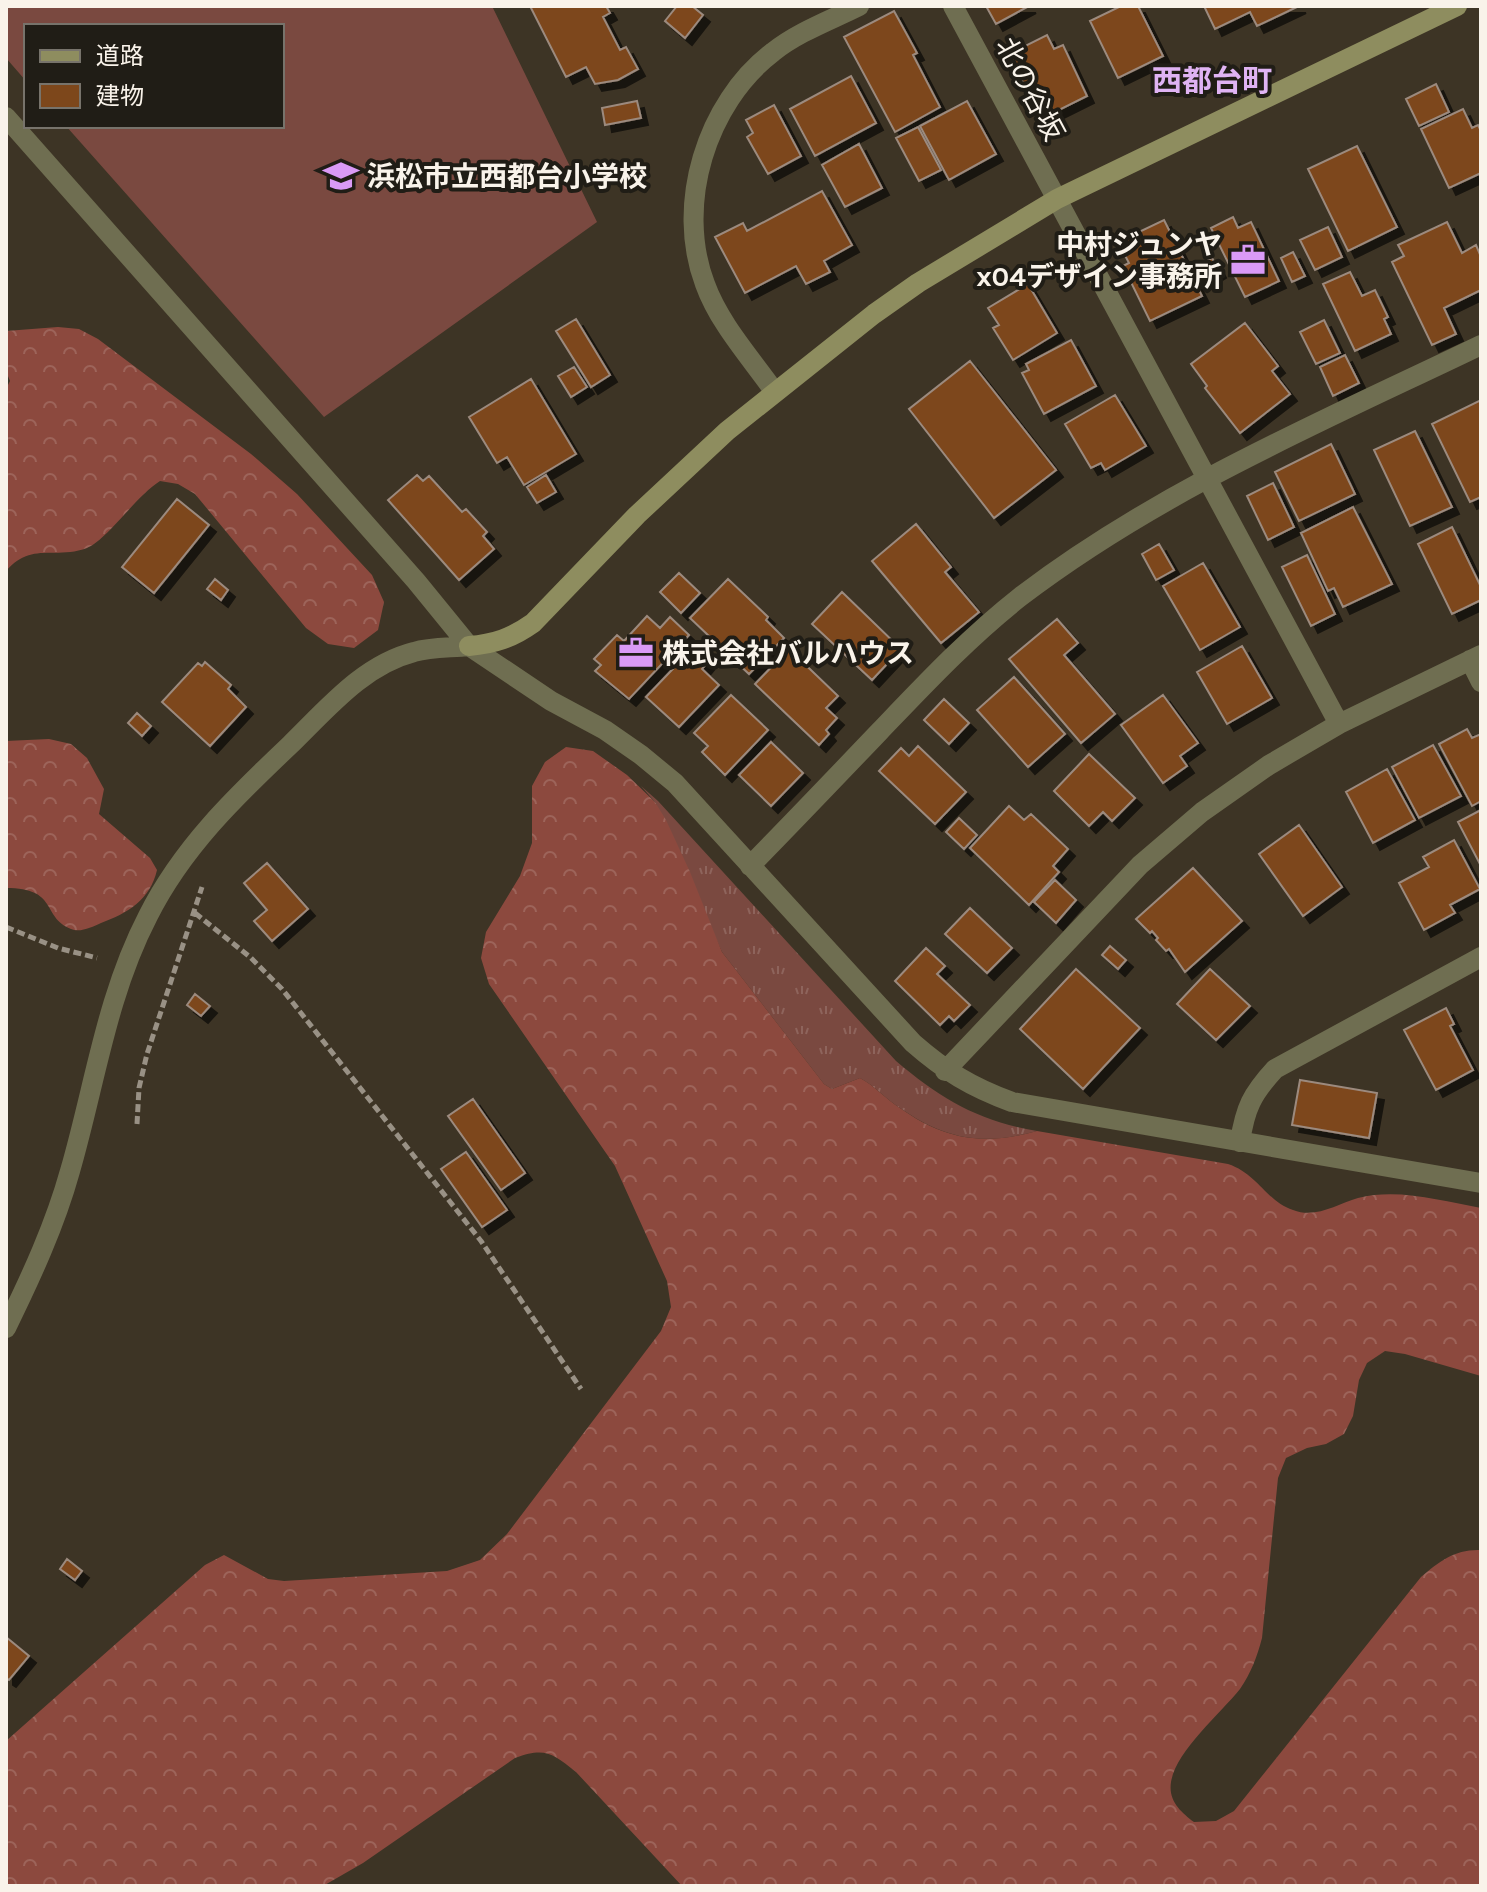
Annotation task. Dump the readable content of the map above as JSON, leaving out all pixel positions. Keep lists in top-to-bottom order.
{
  "streets": {
    "street": ["北の谷坂"]
  },
  "districts": ["西都台町"],
  "places": {
    "school or university": ["浜松市立西都台小学校"],
    "office": ["中村ジュンヤ x04デザイン事務所", "株式会社バルハウス"]
  },
  "legend": ["道路", "建物"]
}
